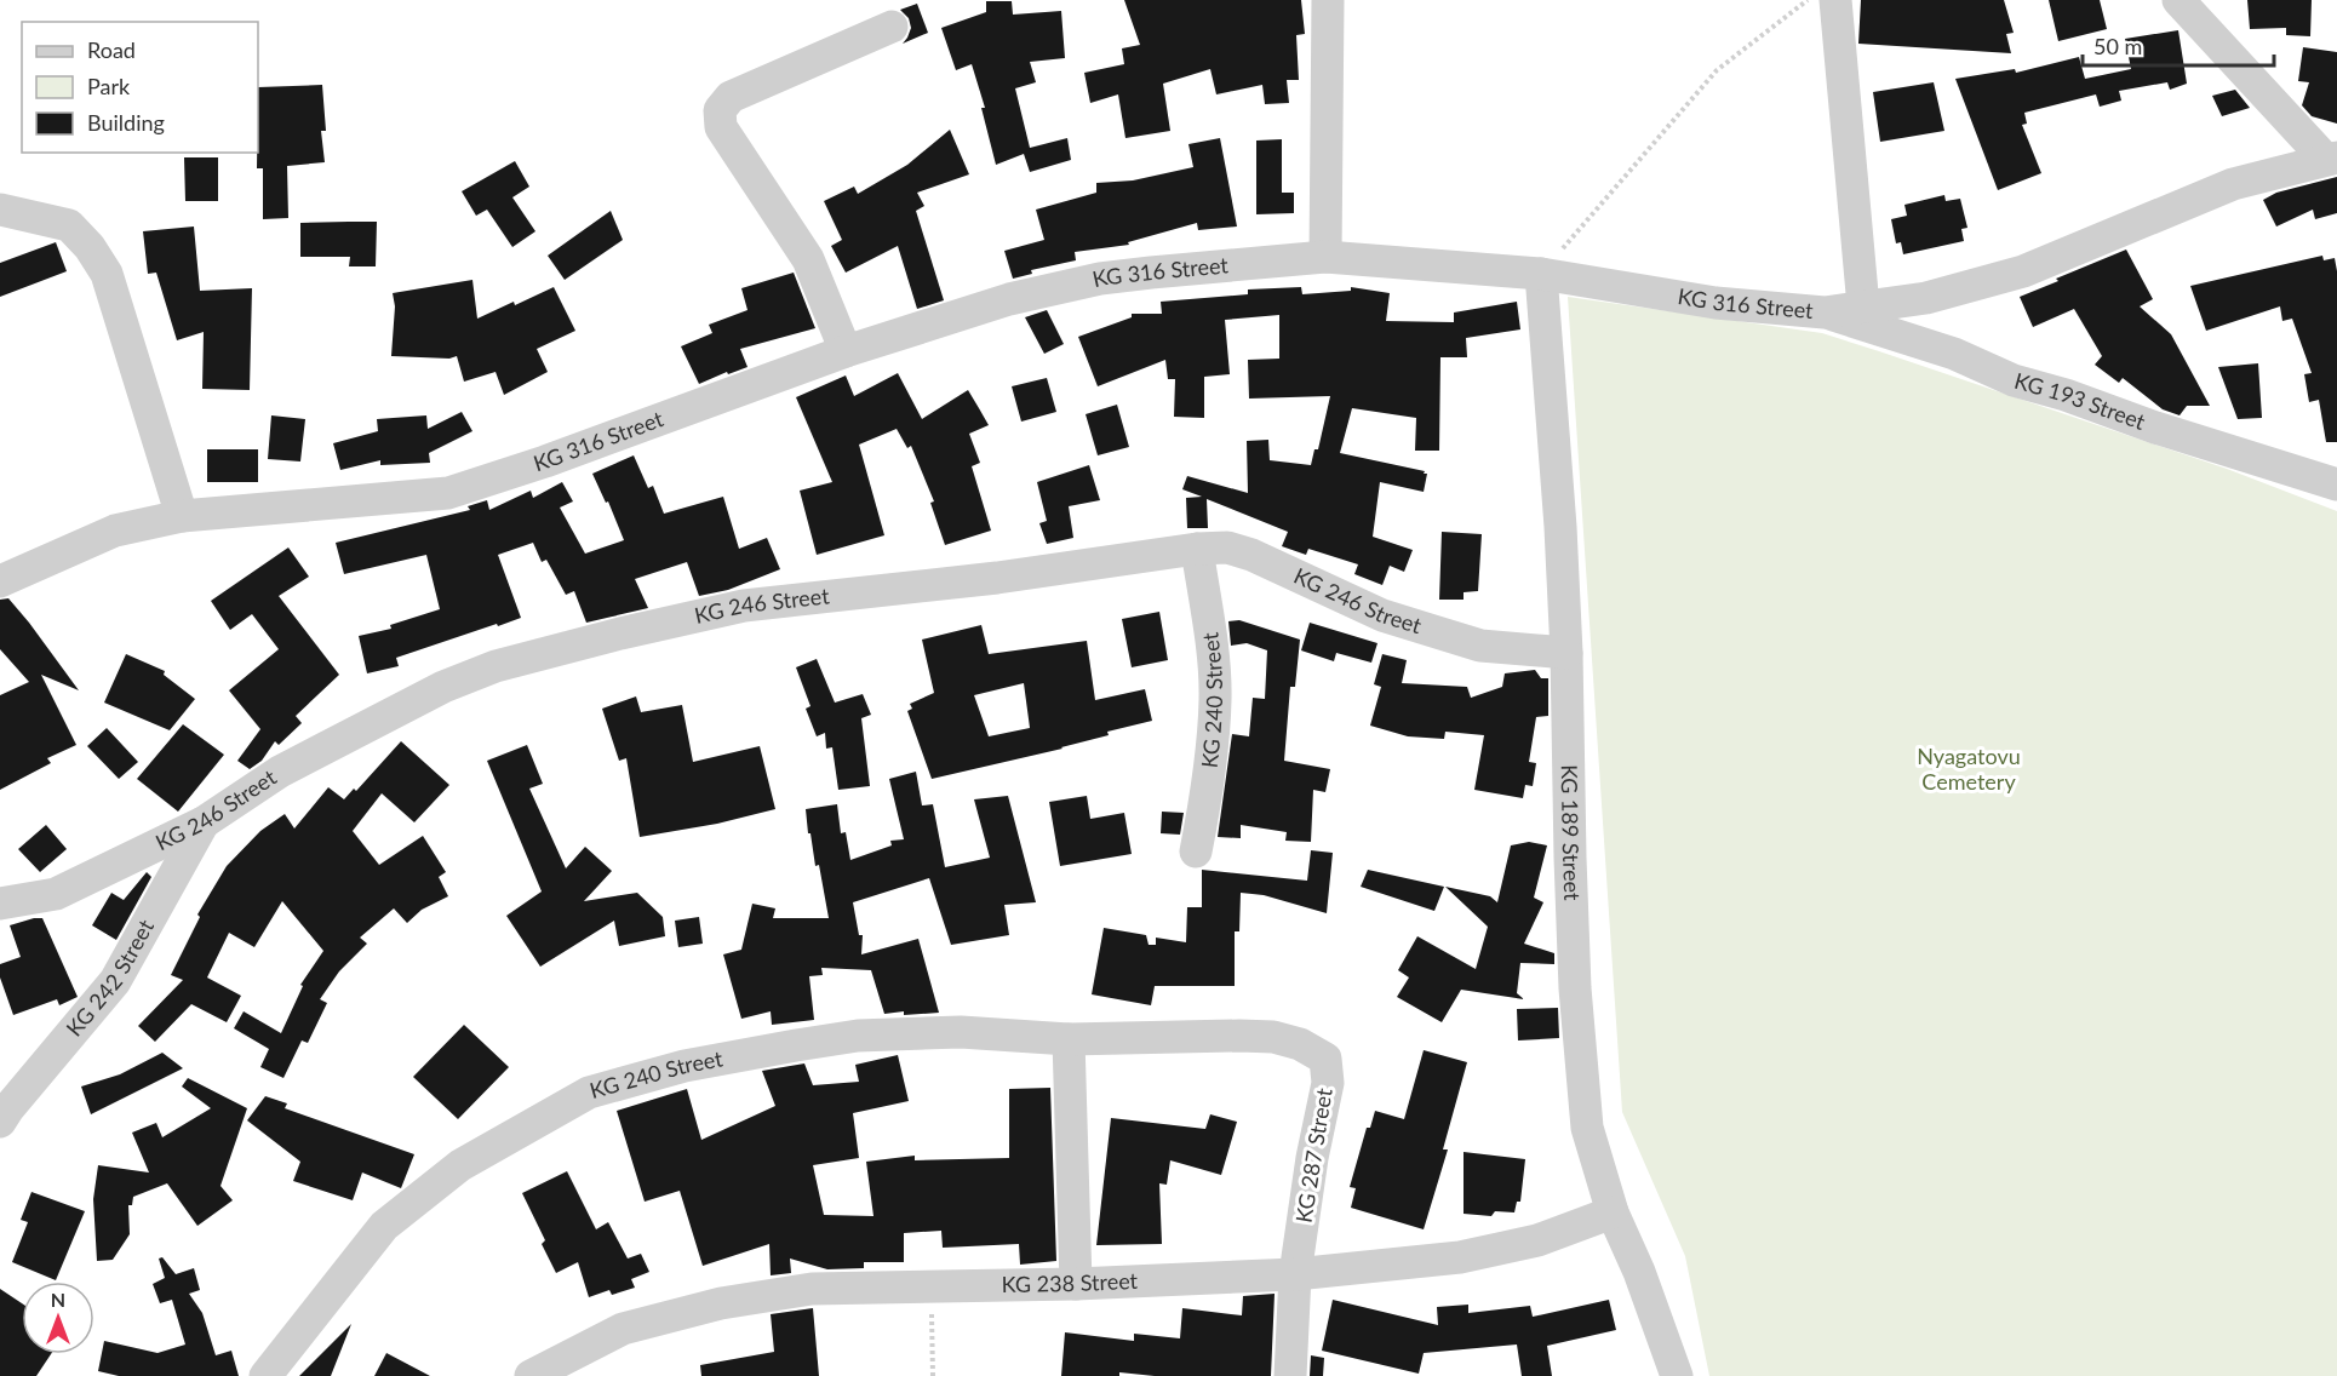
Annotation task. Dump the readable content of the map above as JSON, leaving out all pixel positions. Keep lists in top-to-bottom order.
{
  "streets": {
    "street": [
      "KG 316 Street",
      "KG 193 Street",
      "KG 246 Street",
      "KG 240 Street",
      "KG 189 Street",
      "KG 242 Street",
      "KG 287 Street",
      "KG 238 Street"
    ]
  },
  "crossings": [
    ["KG 316 Street", "KG 193 Street"],
    ["KG 316 Street", "KG 189 Street"],
    ["KG 246 Street", "KG 240 Street"],
    ["KG 246 Street", "KG 189 Street"],
    ["KG 246 Street", "KG 242 Street"],
    ["KG 240 Street", "KG 287 Street"],
    ["KG 189 Street", "KG 238 Street"],
    ["KG 287 Street", "KG 238 Street"]
  ],
  "parks": ["Nyagatovu Cemetery"],
  "legend": ["Road", "Park", "Building"],
  "scale_bar": "50 m",
  "north": "top"
}
